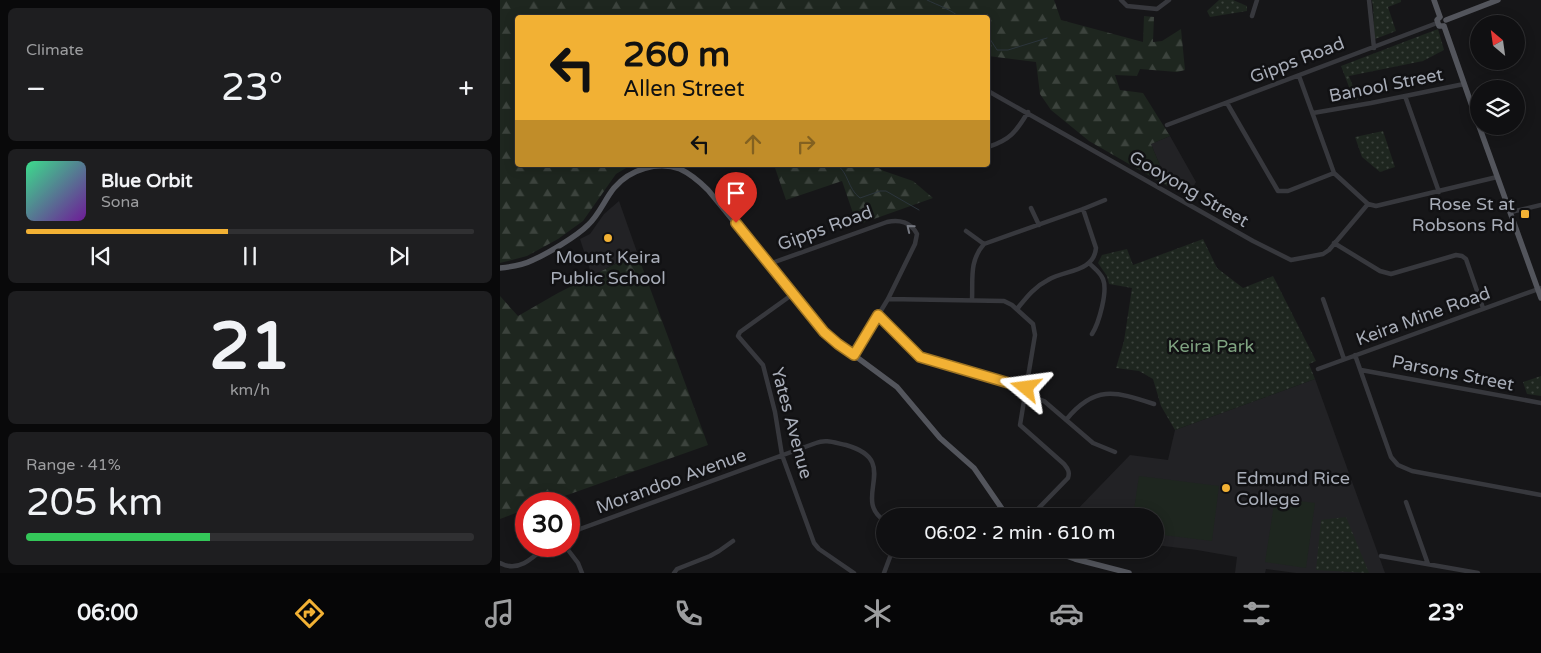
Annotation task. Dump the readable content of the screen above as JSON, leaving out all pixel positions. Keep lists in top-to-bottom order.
{
  "streets": {
    "main road": ["Gipps Road"],
    "street": [
      "Banool Street",
      "Gooyong Street",
      "Keira Mine Road",
      "Parsons Street",
      "Yates Avenue",
      "Morandoo Avenue"
    ]
  },
  "crossings": [
    ["Yates Avenue", "Morandoo Avenue"]
  ],
  "parks": ["Keira Park"],
  "places": {
    "transit": ["Rose St at Robsons Rd"],
    "other": ["Mount Keira Public School", "Edmund Rice College"]
  },
  "north": "top left",
  "page": {
    "tile": [
      "Climate",
      ["21", "km/h"],
      ["Range · 41%", "205 km"]
    ],
    "turn": ["260 m", "Allen Street"],
    "heat": ["−", "23°", "+"],
    "song": ["Blue Orbit", "Sona"],
    "limit": "30",
    "trip": "06:02 · 2 min · 610 m",
    "tabs": ["06:00", "23°"]
  }
}
